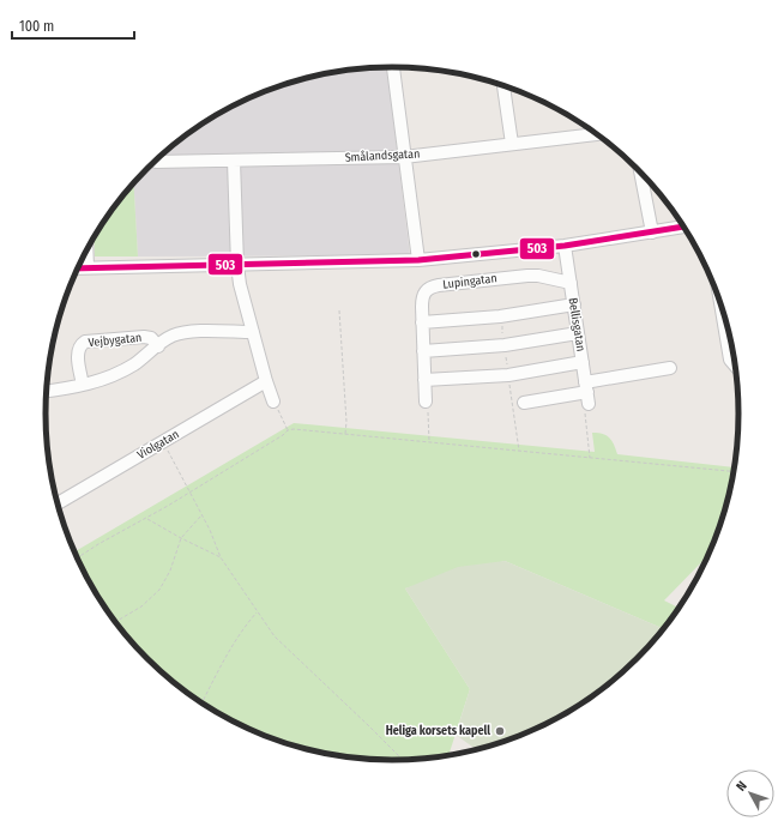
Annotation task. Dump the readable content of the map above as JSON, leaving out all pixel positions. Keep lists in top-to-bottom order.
{
  "streets": {
    "street": [
      "Smålandsgatan",
      "Lupingatan",
      "Bellisgatan",
      "Vejbygatan",
      "Violgatan"
    ]
  },
  "crossings": [
    ["Lupingatan", "Bellisgatan"]
  ],
  "places": ["Heliga korsets kapell"],
  "lines": ["transit line 503"],
  "scale_bar": "100 m",
  "north": "top left"
}
